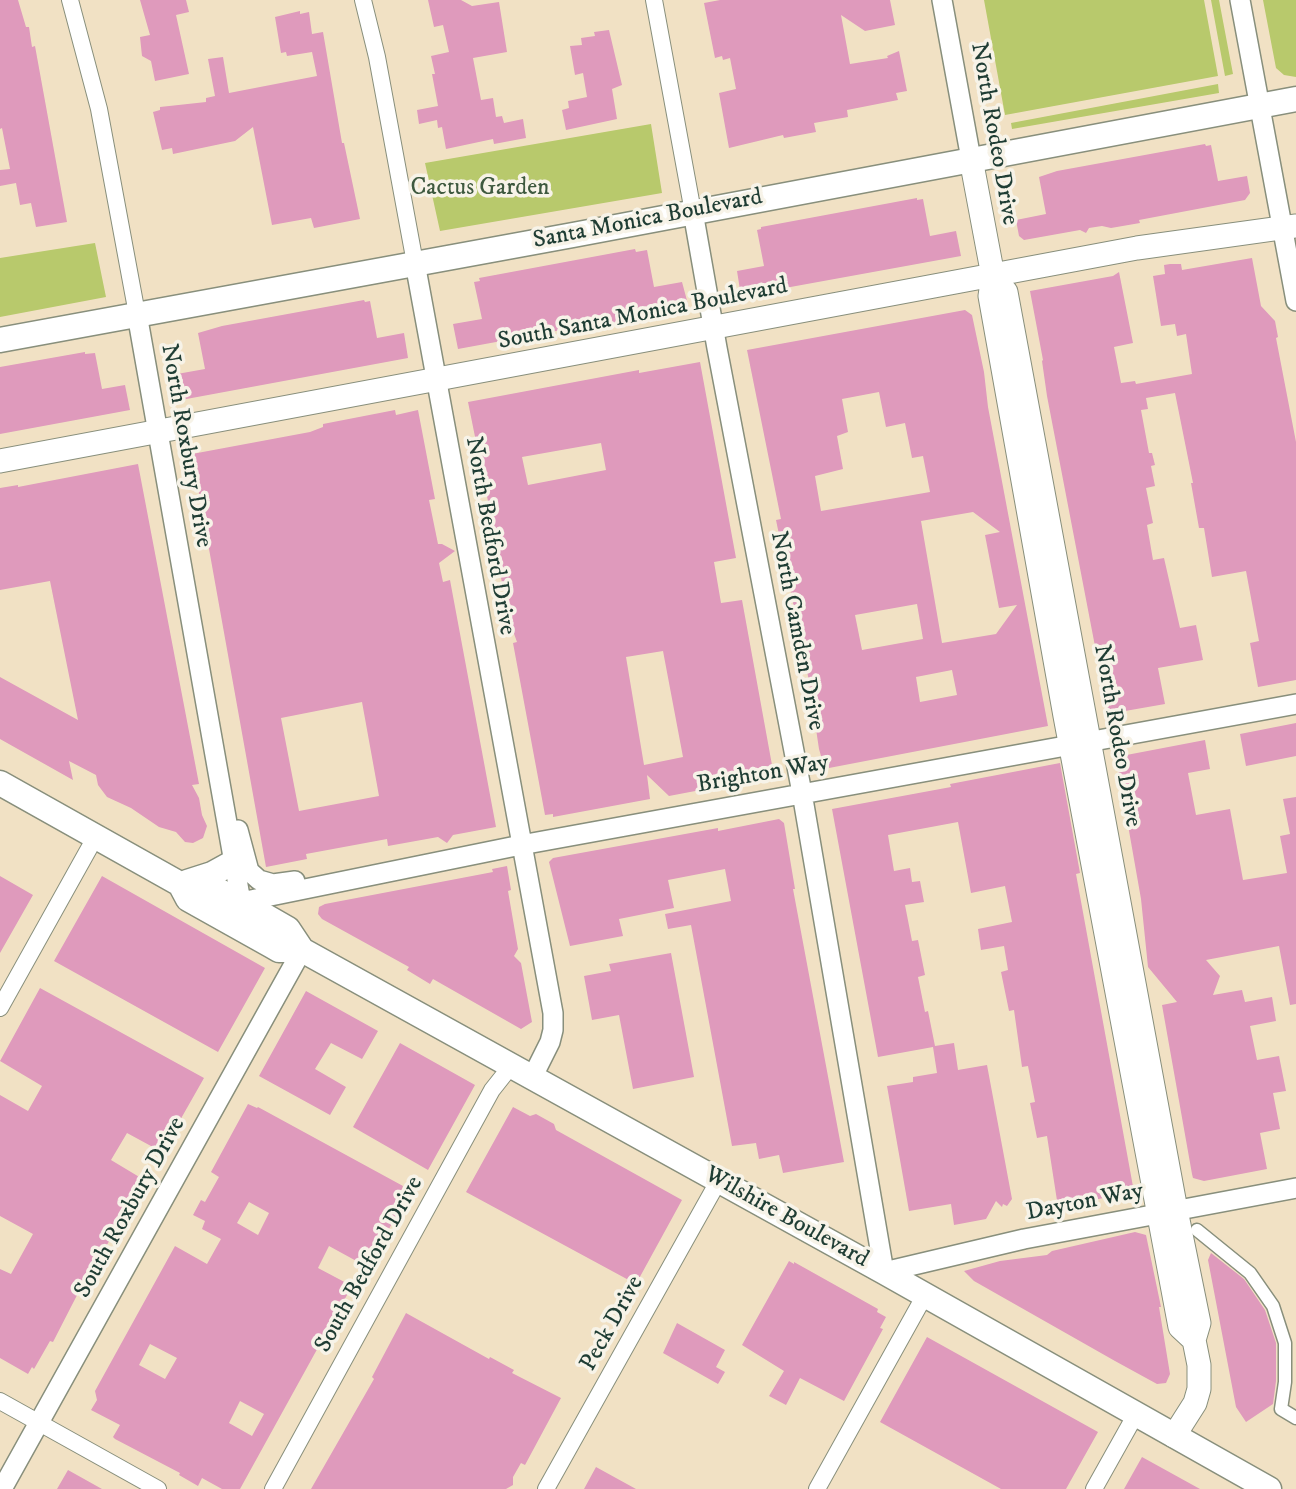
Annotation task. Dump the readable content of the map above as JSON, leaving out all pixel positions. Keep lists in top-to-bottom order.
{
  "streets": {
    "main road": [
      "North Rodeo Drive",
      "Santa Monica Boulevard",
      "South Santa Monica Boulevard",
      "Wilshire Boulevard"
    ],
    "street": [
      "North Roxbury Drive",
      "North Bedford Drive",
      "North Camden Drive",
      "Brighton Way",
      "Dayton Way",
      "South Roxbury Drive",
      "South Bedford Drive",
      "Peck Drive"
    ]
  },
  "crossings": [
    ["North Rodeo Drive", "Santa Monica Boulevard"],
    ["North Rodeo Drive", "South Santa Monica Boulevard"],
    ["North Rodeo Drive", "Brighton Way"],
    ["North Rodeo Drive", "Dayton Way"],
    ["North Rodeo Drive", "Wilshire Boulevard"],
    ["Santa Monica Boulevard", "North Roxbury Drive"],
    ["Santa Monica Boulevard", "North Bedford Drive"],
    ["Santa Monica Boulevard", "North Camden Drive"],
    ["South Santa Monica Boulevard", "North Roxbury Drive"],
    ["South Santa Monica Boulevard", "North Bedford Drive"],
    ["South Santa Monica Boulevard", "North Camden Drive"],
    ["North Roxbury Drive", "Brighton Way"],
    ["North Roxbury Drive", "Wilshire Boulevard"],
    ["North Bedford Drive", "Brighton Way"],
    ["North Bedford Drive", "Wilshire Boulevard"],
    ["North Bedford Drive", "South Bedford Drive"],
    ["North Camden Drive", "Brighton Way"],
    ["North Camden Drive", "Dayton Way"],
    ["North Camden Drive", "Wilshire Boulevard"],
    ["Brighton Way", "Wilshire Boulevard"],
    ["Dayton Way", "Wilshire Boulevard"],
    ["South Roxbury Drive", "Wilshire Boulevard"],
    ["Wilshire Boulevard", "South Bedford Drive"],
    ["Wilshire Boulevard", "Peck Drive"]
  ],
  "parks": ["Cactus Garden"]
}
